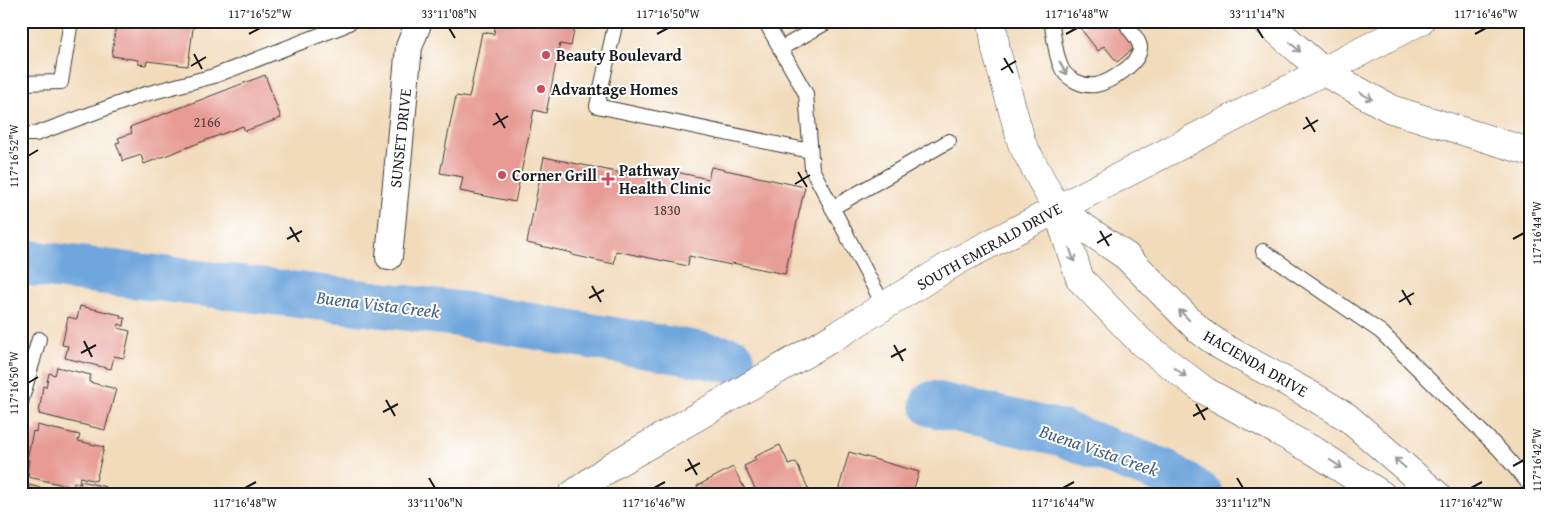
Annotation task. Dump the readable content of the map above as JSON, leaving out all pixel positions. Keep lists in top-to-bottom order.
{
  "streets": {
    "main road": ["SOUTH EMERALD DRIVE", "HACIENDA DRIVE"],
    "street": ["SUNSET DRIVE"]
  },
  "crossings": [
    ["SOUTH EMERALD DRIVE", "HACIENDA DRIVE"]
  ],
  "water": ["Buena Vista Creek"],
  "places": {
    "other": ["Beauty Boulevard", "Advantage Homes", "Corner Grill"],
    "health": ["Pathway Health Clinic"]
  },
  "house_numbers": ["2166", "1830"],
  "coordinates": [
    "117°16'52\"W",
    "33°11'08\"N",
    "117°16'50\"W",
    "117°16'48\"W",
    "33°11'14\"N",
    "117°16'46\"W",
    "117°16'44\"W",
    "117°16'42\"W",
    "33°11'06\"N",
    "33°11'12\"N"
  ]
}
